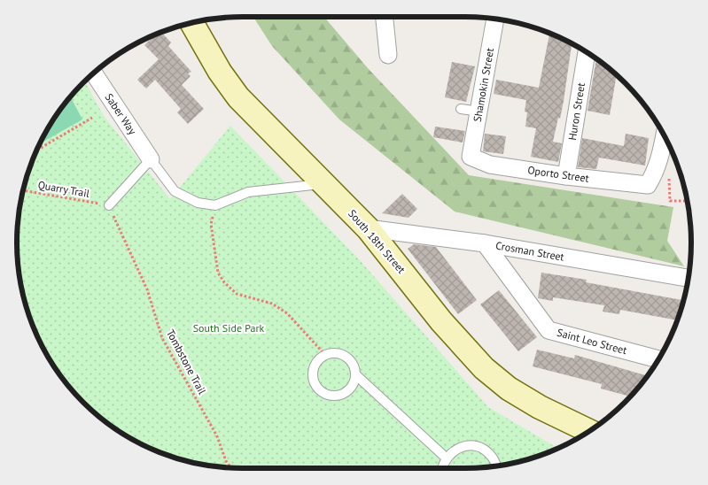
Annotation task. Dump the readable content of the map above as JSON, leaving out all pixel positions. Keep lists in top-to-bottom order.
{
  "streets": {
    "main road": ["South 18th Street"],
    "street": [
      "Shamokin Street",
      "Huron Street",
      "Saber Way",
      "Oporto Street",
      "Crosman Street",
      "Saint Leo Street"
    ],
    "path": ["Quarry Trail", "Tombstone Trail"]
  },
  "crossings": [
    ["Shamokin Street", "Oporto Street"],
    ["Huron Street", "Oporto Street"],
    ["Quarry Trail", "Tombstone Trail"],
    ["South 18th Street", "Crosman Street"],
    ["Crosman Street", "Saint Leo Street"]
  ],
  "parks": ["South Side Park"]
}
